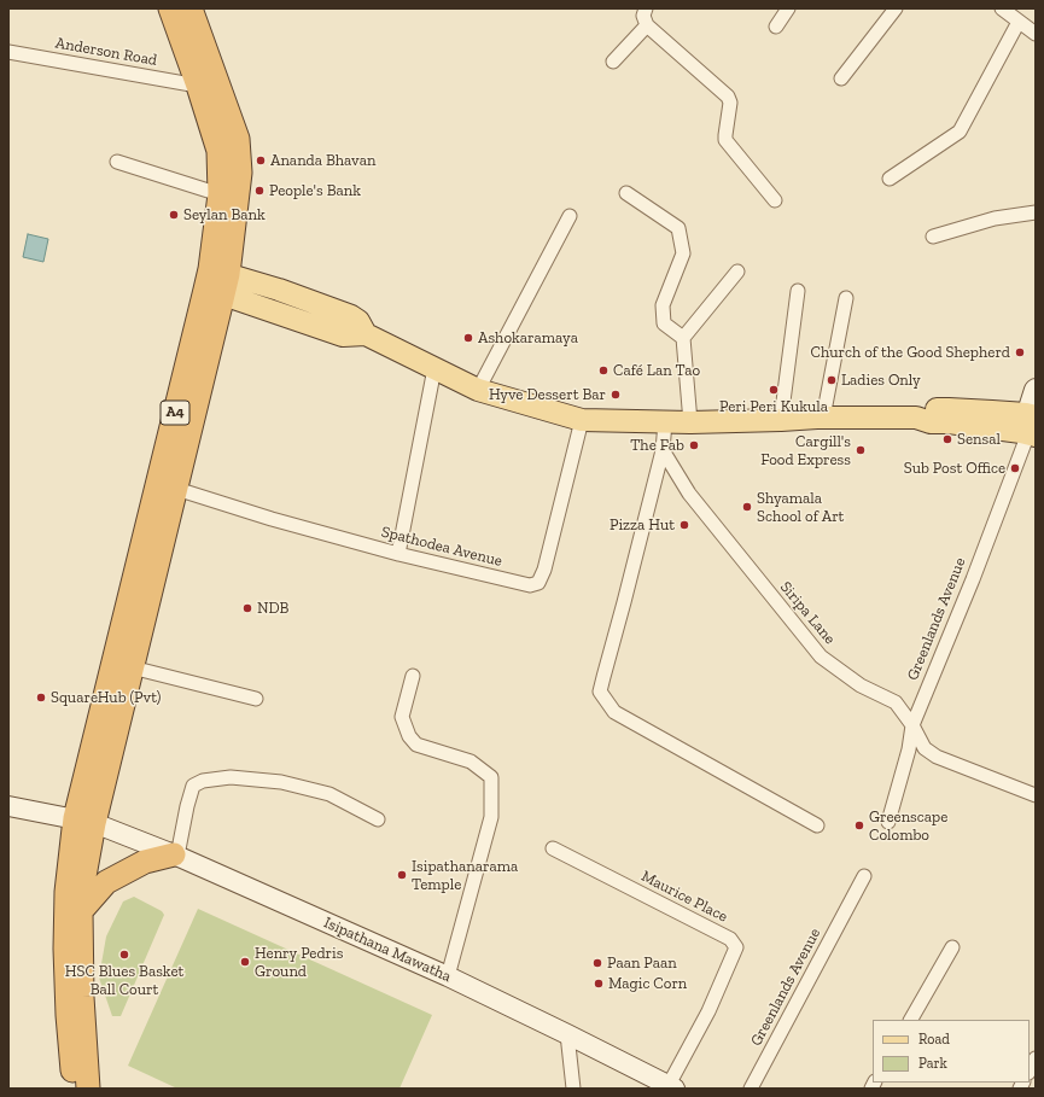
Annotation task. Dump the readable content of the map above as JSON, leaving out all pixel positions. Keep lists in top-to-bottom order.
{
  "streets": {
    "highway": ["A4"],
    "main road": ["Isipathana Mawatha"],
    "street": [
      "Anderson Road",
      "Spathodea Avenue",
      "Siripa Lane",
      "Greenlands Avenue",
      "Maurice Place"
    ]
  },
  "crossings": [
    ["Anderson Road", "A4"],
    ["A4", "Spathodea Avenue"],
    ["A4", "Isipathana Mawatha"],
    ["Siripa Lane", "Greenlands Avenue"],
    ["Maurice Place", "Isipathana Mawatha"]
  ],
  "places": [
    "Ananda Bhavan",
    "People's Bank",
    "Seylan Bank",
    "Ashokaramaya",
    "Church of the Good Shepherd",
    "Café Lan Tao",
    "Ladies Only",
    "Peri Peri Kukula",
    "Hyve Dessert Bar",
    "Sensal",
    "The Fab",
    "Cargill's Food Express",
    "Sub Post Office",
    "Shyamala School of Art",
    "Pizza Hut",
    "NDB",
    "SquareHub (Pvt)",
    "Greenscape Colombo",
    "Isipathanarama Temple",
    "HSC Blues Basket Ball Court",
    "Henry Pedris Ground",
    "Paan Paan",
    "Magic Corn"
  ],
  "legend": ["Road", "Park"]
}
